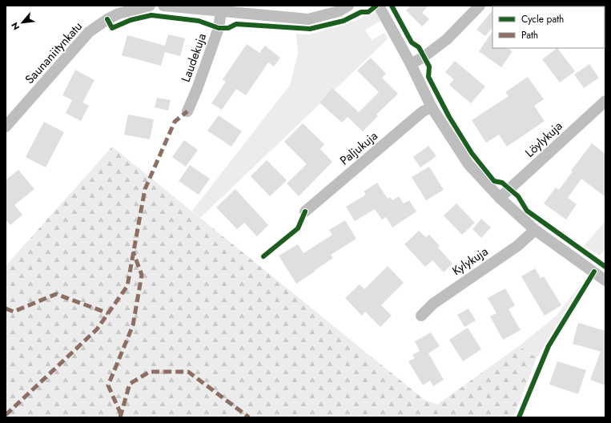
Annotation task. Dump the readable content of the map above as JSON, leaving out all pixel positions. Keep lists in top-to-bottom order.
{
  "streets": {
    "street": [
      "Saunaniitynkatu",
      "Laudekuja",
      "Löylykuja",
      "Paljukuja",
      "Kylykuja"
    ]
  },
  "legend": ["Cycle path", "Path"],
  "north": "bottom left"
}
